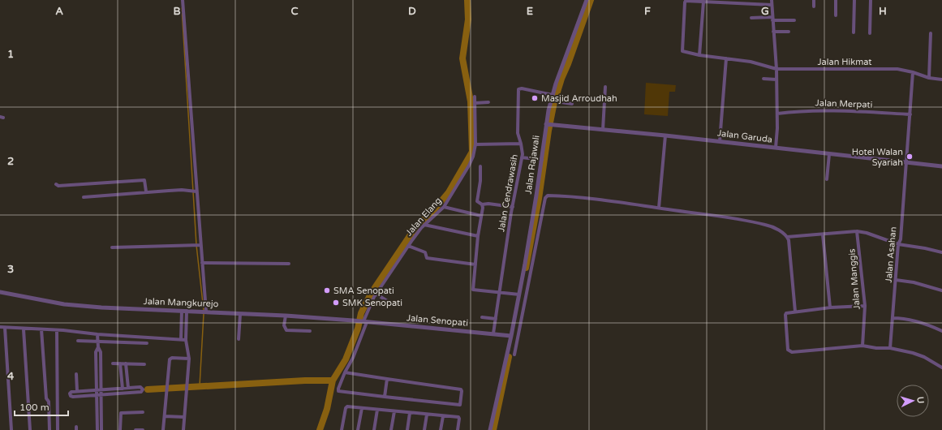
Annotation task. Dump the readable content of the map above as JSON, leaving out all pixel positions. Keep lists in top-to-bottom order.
{
  "streets": {
    "street": [
      "Jalan Hikmat",
      "Jalan Merpati",
      "Jalan Garuda",
      "Jalan Rajawali",
      "Jalan Cendrawasih",
      "Jalan Elang",
      "Jalan Asahan",
      "Jalan Manggis",
      "Jalan Mangkurejo",
      "Jalan Senopati"
    ]
  },
  "crossings": [
    ["Jalan Hikmat", "Jalan Asahan"],
    ["Jalan Merpati", "Jalan Asahan"],
    ["Jalan Garuda", "Jalan Rajawali"],
    ["Jalan Garuda", "Jalan Asahan"],
    ["Jalan Rajawali", "Jalan Cendrawasih"],
    ["Jalan Rajawali", "Jalan Senopati"],
    ["Jalan Cendrawasih", "Jalan Senopati"],
    ["Jalan Elang", "Jalan Mangkurejo"],
    ["Jalan Elang", "Jalan Senopati"],
    ["Jalan Mangkurejo", "Jalan Senopati"]
  ],
  "places": [
    "Masjid Arroudhah",
    "Hotel Walan Syariah",
    "SMA Senopati",
    "SMK Senopati"
  ],
  "scale_bar": "100 m",
  "north": "right",
  "grid": {
    "columns": [
      "A",
      "B",
      "C",
      "D",
      "E",
      "F",
      "G",
      "H"
    ],
    "rows": [
      "1",
      "2",
      "3",
      "4"
    ]
  }
}
